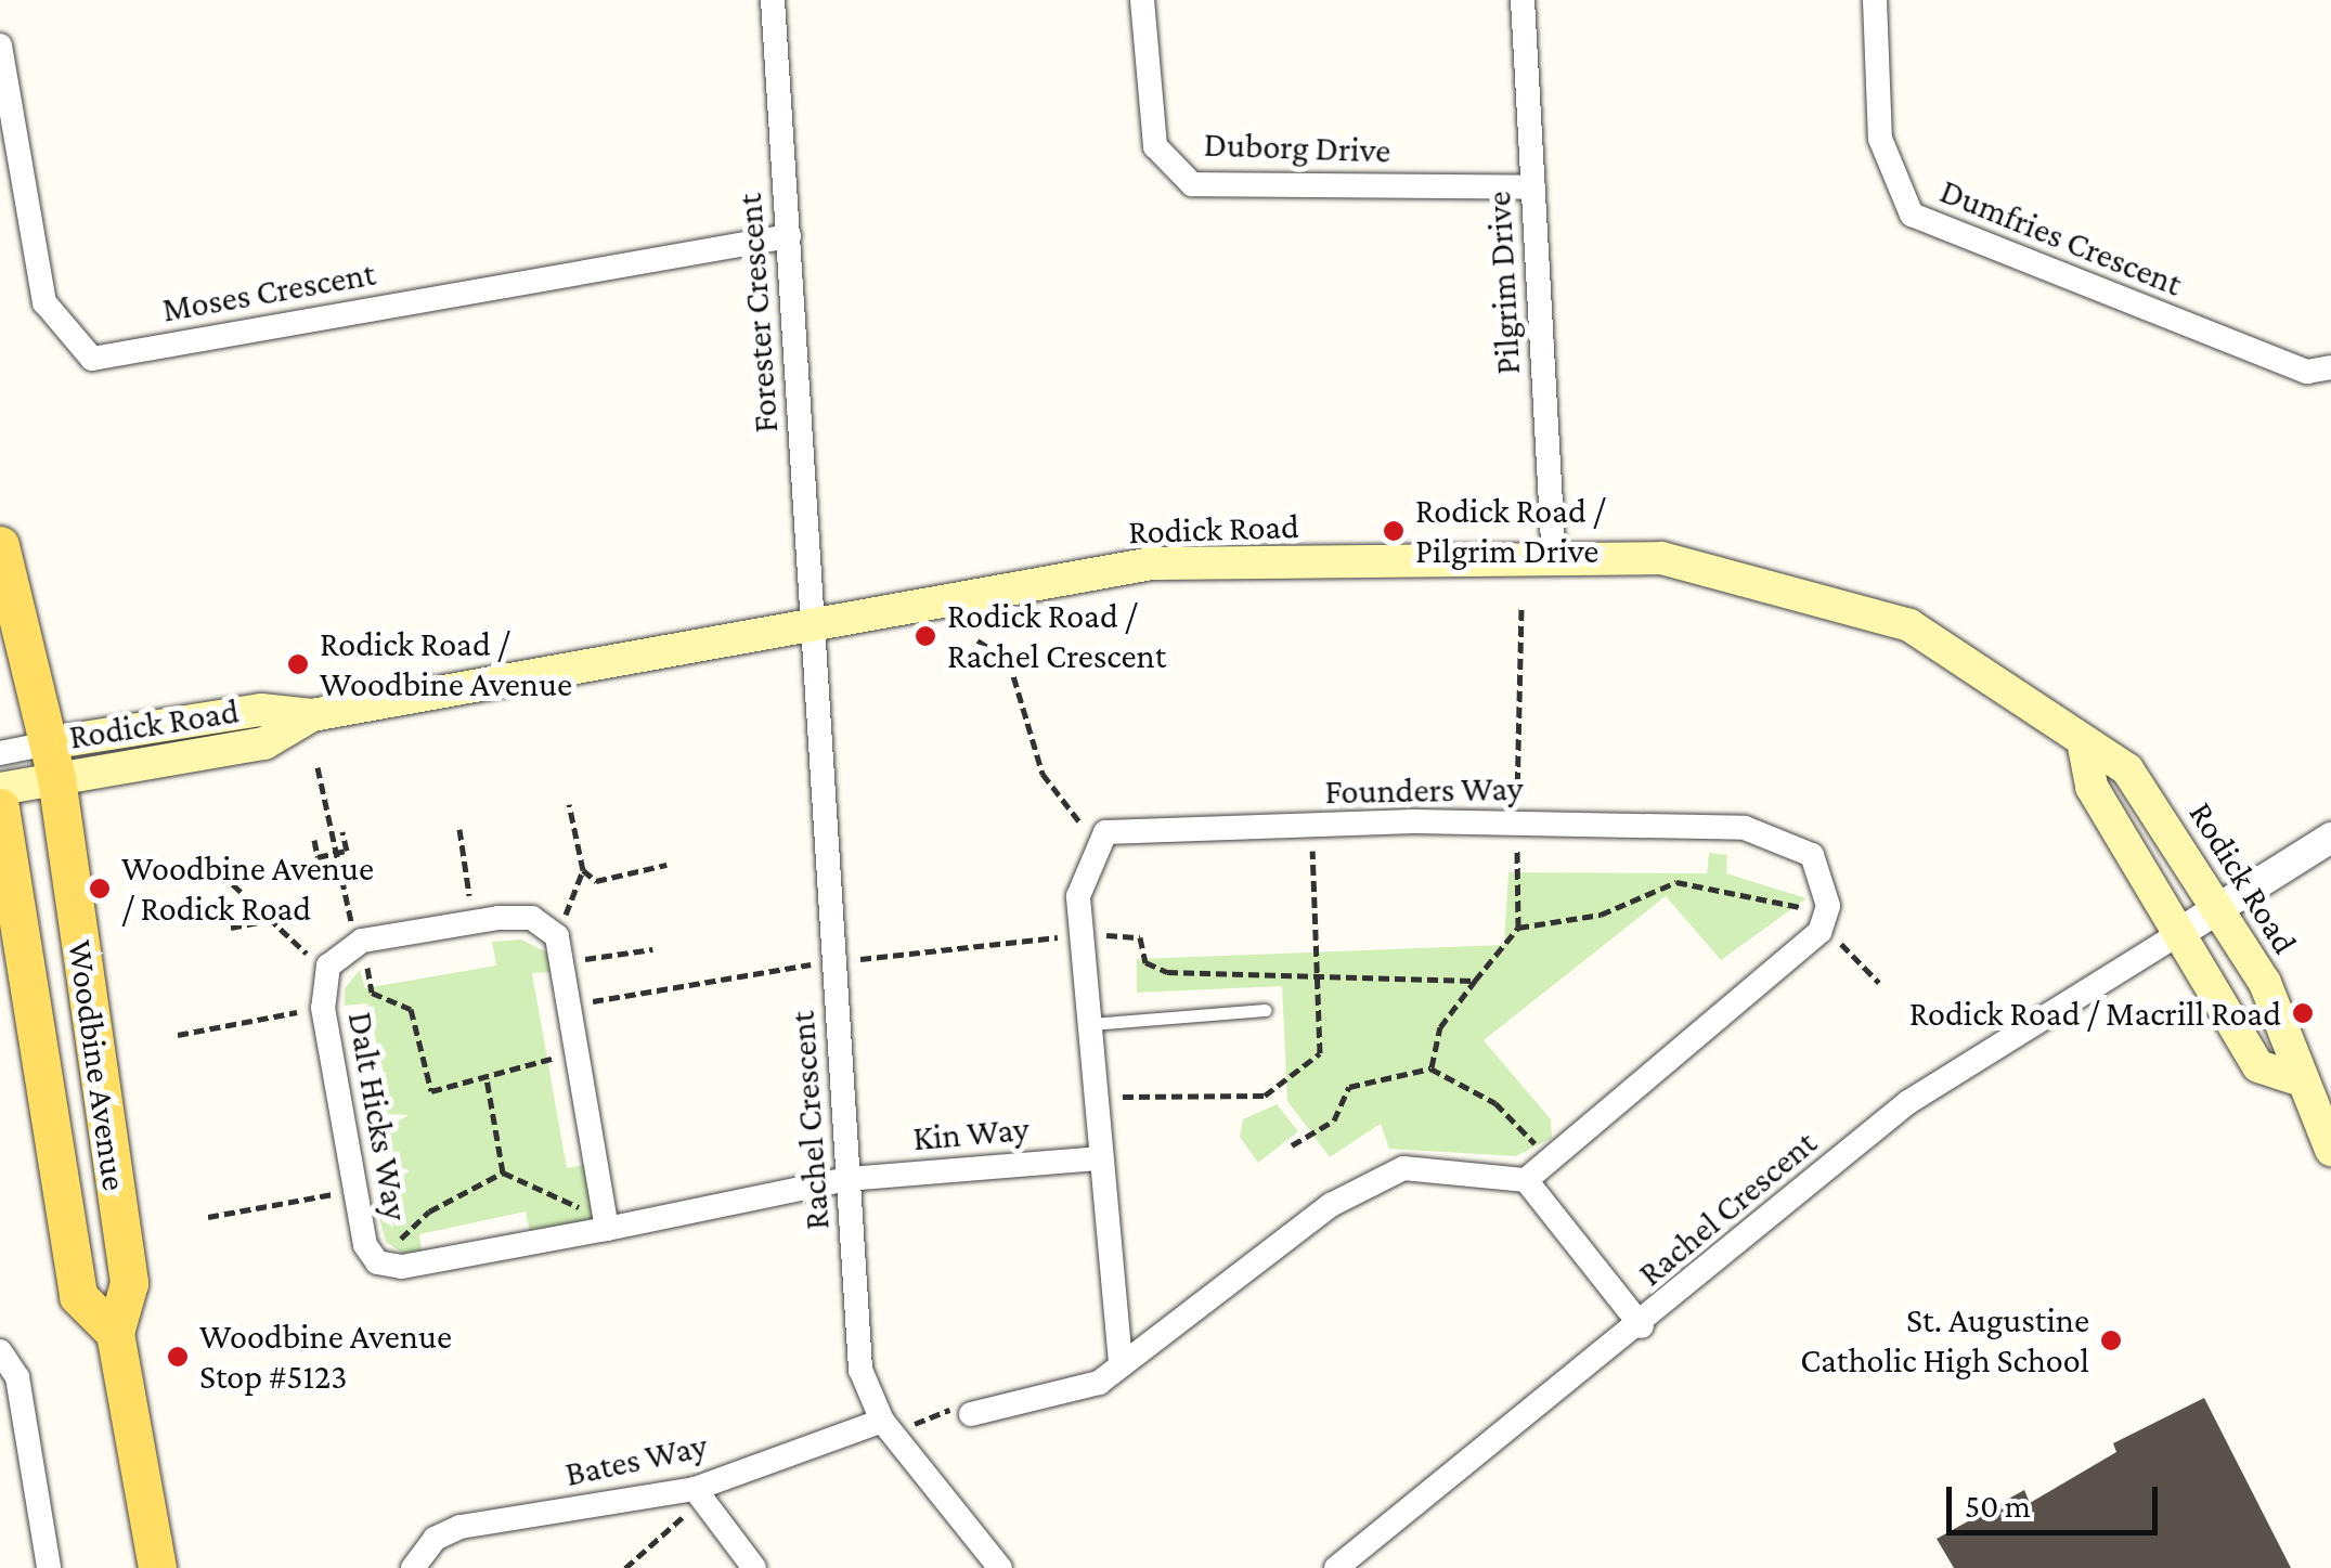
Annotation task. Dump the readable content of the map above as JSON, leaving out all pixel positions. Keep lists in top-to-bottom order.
{
  "streets": {
    "main road": ["Rodick Road", "Woodbine Avenue"],
    "street": [
      "Duborg Drive",
      "Dumfries Crescent",
      "Pilgrim Drive",
      "Moses Crescent",
      "Forester Crescent",
      "Founders Way",
      "Dalt Hicks Way",
      "Rachel Crescent",
      "Kin Way",
      "Bates Way"
    ]
  },
  "crossings": [
    ["Duborg Drive", "Pilgrim Drive"],
    ["Pilgrim Drive", "Rodick Road"],
    ["Moses Crescent", "Forester Crescent"],
    ["Forester Crescent", "Rodick Road"],
    ["Forester Crescent", "Rachel Crescent"],
    ["Rodick Road", "Woodbine Avenue"],
    ["Rodick Road", "Rachel Crescent"],
    ["Dalt Hicks Way", "Rachel Crescent"],
    ["Dalt Hicks Way", "Kin Way"],
    ["Rachel Crescent", "Kin Way"],
    ["Rachel Crescent", "Bates Way"]
  ],
  "places": [
    "Rodick Road / Pilgrim Drive",
    "Rodick Road / Rachel Crescent",
    "Rodick Road / Woodbine Avenue",
    "Woodbine Avenue / Rodick Road",
    "Rodick Road / Macrill Road",
    "St. Augustine Catholic High School",
    "Woodbine Avenue Stop #5123"
  ],
  "scale_bar": "50 m"
}
